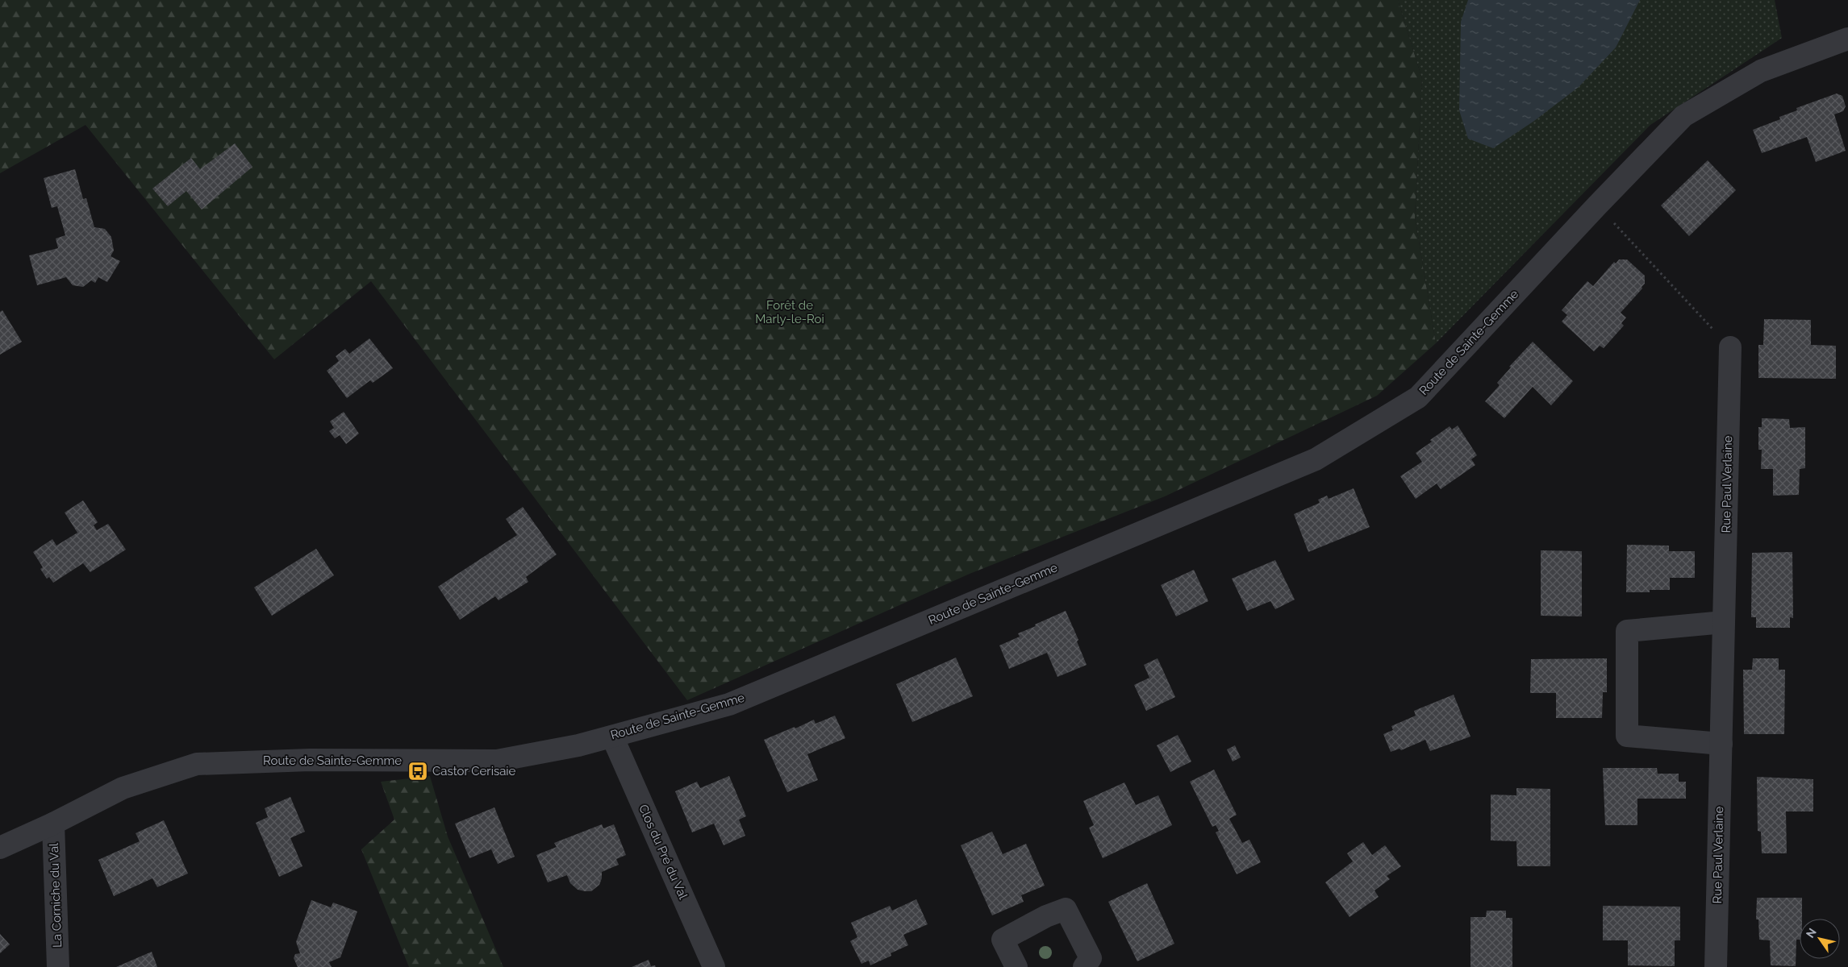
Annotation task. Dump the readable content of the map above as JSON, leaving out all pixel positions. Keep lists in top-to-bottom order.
{
  "streets": {
    "street": [
      "Route de Sainte-Gemme",
      "Rue Paul Verlaine",
      "Clos du Pré du Val",
      "La Corniche du Val"
    ]
  },
  "crossings": [
    ["Route de Sainte-Gemme", "Clos du Pré du Val"],
    ["Route de Sainte-Gemme", "La Corniche du Val"]
  ],
  "parks": ["Forêt de Marly-le-Roi"],
  "places": {
    "bus stop": ["Castor Cerisaie"]
  },
  "north": "top left"
}
